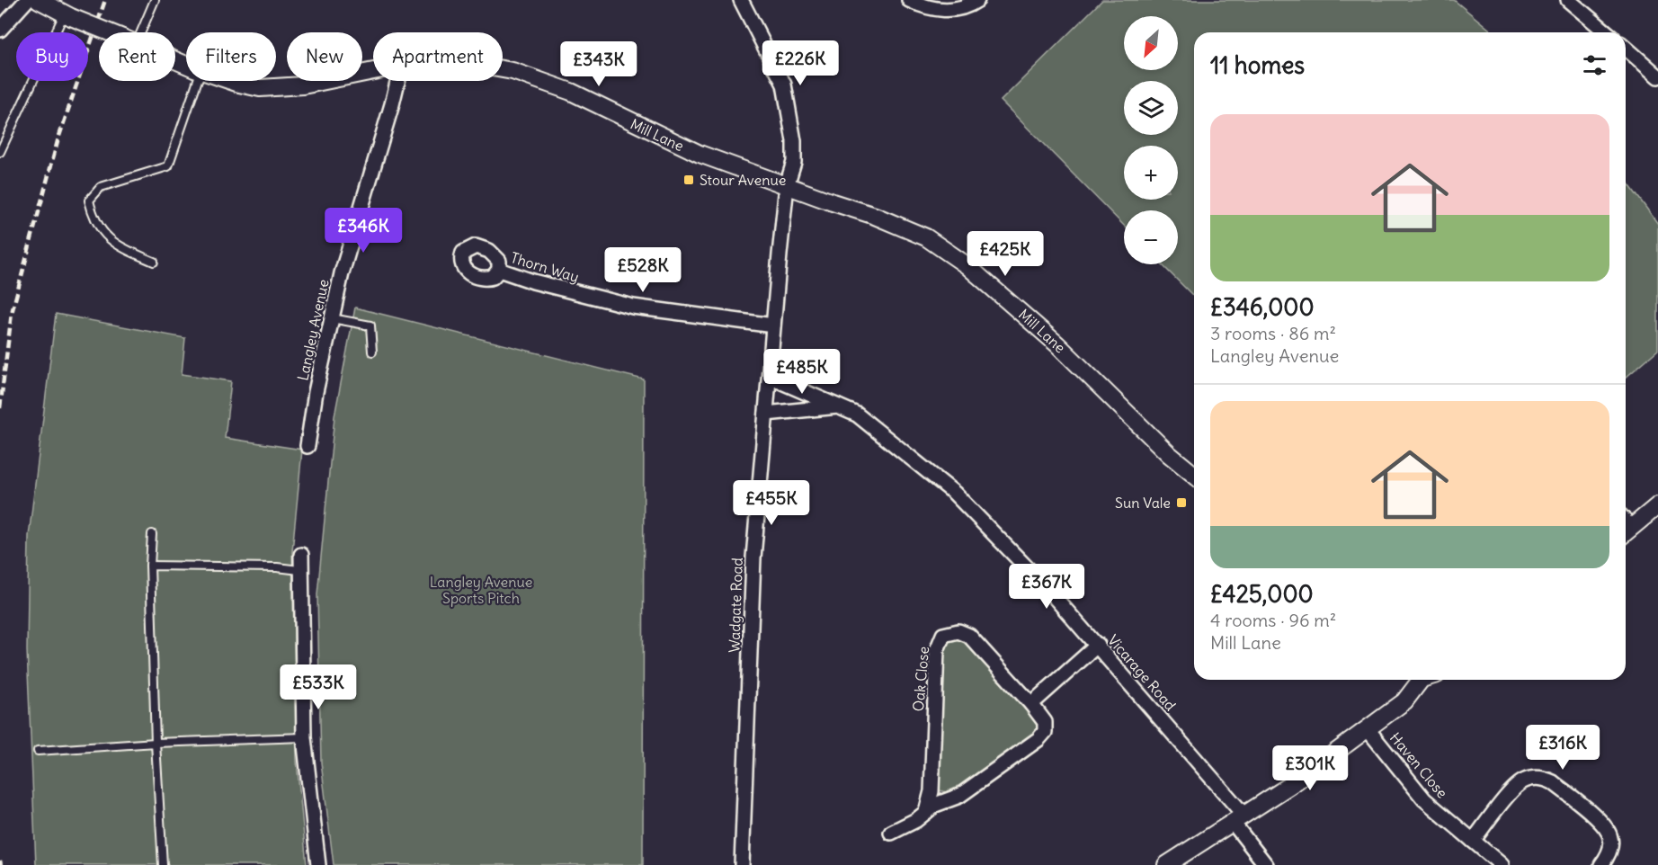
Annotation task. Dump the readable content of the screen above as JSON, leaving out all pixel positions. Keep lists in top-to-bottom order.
{
  "streets": {
    "street": [
      "Mill Lane",
      "Thorn Way",
      "Langley Avenue",
      "Wadgate Road",
      "Vicarage Road",
      "Oak Close",
      "Haven Close"
    ]
  },
  "crossings": [
    ["Mill Lane", "Wadgate Road"],
    ["Thorn Way", "Wadgate Road"],
    ["Wadgate Road", "Vicarage Road"]
  ],
  "parks": ["Langley Avenue Sports Pitch"],
  "places": {
    "transit": ["Stour Avenue", "Sun Vale"]
  },
  "north": "bottom left",
  "page": {
    "map_buttons": ["+", "−"],
    "chip": [
      "Buy",
      "Rent",
      "Filters",
      "New",
      "Apartment"
    ],
    "heading": "11 homes",
    "price": [
      "£226K",
      "£343K",
      "£346K",
      "£425K",
      "£528K",
      "£485K",
      "£455K",
      "£367K",
      "£533K",
      "£316K",
      "£301K"
    ],
    "list": [
      {
        "name": "£346,000",
        "note": "3 rooms · 86 m² · Langley Avenue"
      },
      {
        "name": "£425,000",
        "note": "4 rooms · 96 m² · Mill Lane"
      }
    ]
  }
}
